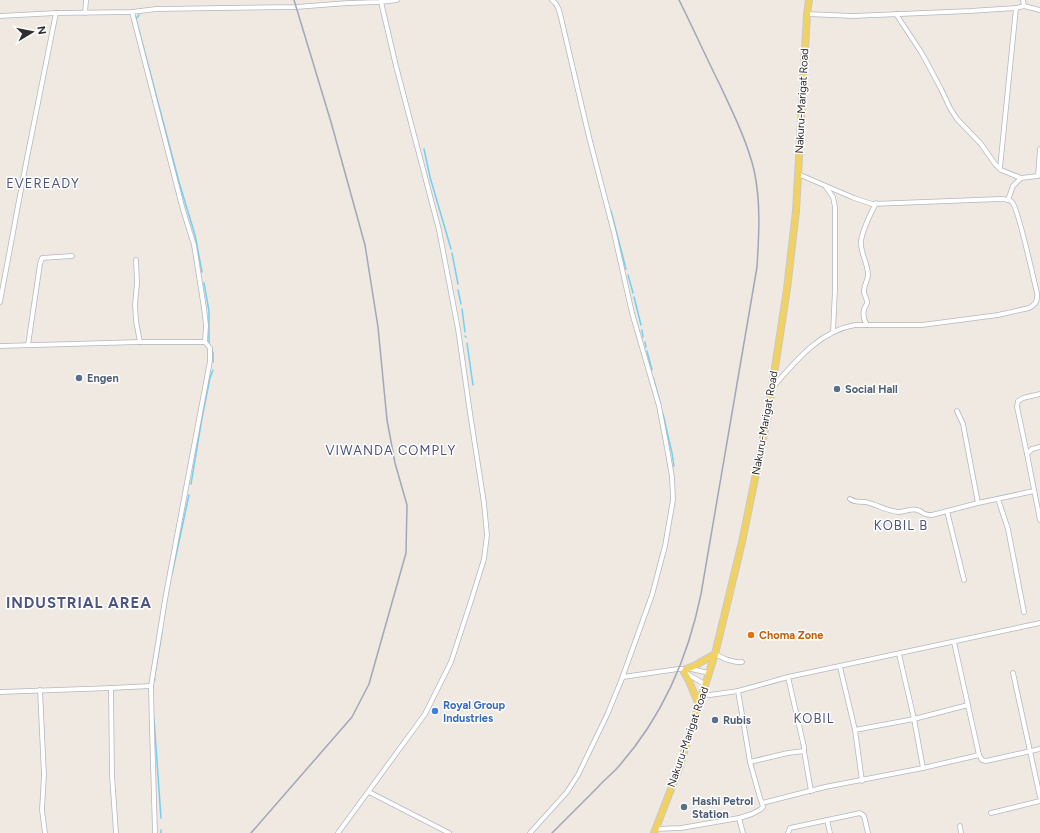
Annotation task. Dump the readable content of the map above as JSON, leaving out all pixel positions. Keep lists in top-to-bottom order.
{
  "streets": {
    "main road": ["Nakuru-Marigat Road"]
  },
  "districts": [
    "EVEREADY",
    "VIWANDA COMPLY",
    "KOBIL B",
    "INDUSTRIAL AREA",
    "KOBIL"
  ],
  "places": [
    "Engen",
    "Social Hall",
    "Choma Zone",
    "Royal Group Industries",
    "Rubis",
    "Hashi Petrol Station"
  ],
  "north": "right"
}
